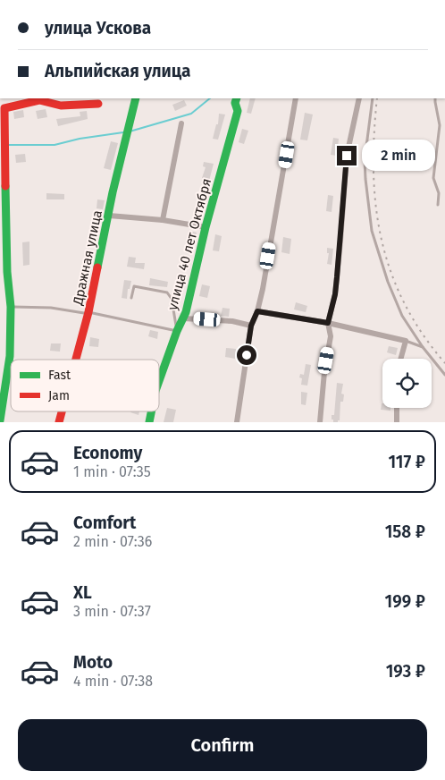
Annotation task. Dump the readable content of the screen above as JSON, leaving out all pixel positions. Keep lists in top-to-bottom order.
{
  "streets": {
    "street": ["улица 40 лет Октября", "Дражная улица"]
  },
  "legend": ["Fast", "Jam"],
  "page": {
    "banner": ["улица Ускова", "Альпийская улица"],
    "bubble": "2 min",
    "list": [
      {
        "name": "Economy",
        "note": "1 min · 07:35",
        "value": "117 ₽"
      },
      {
        "name": "Comfort",
        "note": "2 min · 07:36",
        "value": "158 ₽"
      },
      {
        "name": "XL",
        "note": "3 min · 07:37",
        "value": "199 ₽"
      },
      {
        "name": "Moto",
        "note": "4 min · 07:38",
        "value": "193 ₽"
      }
    ],
    "buttons": "Confirm"
  }
}
